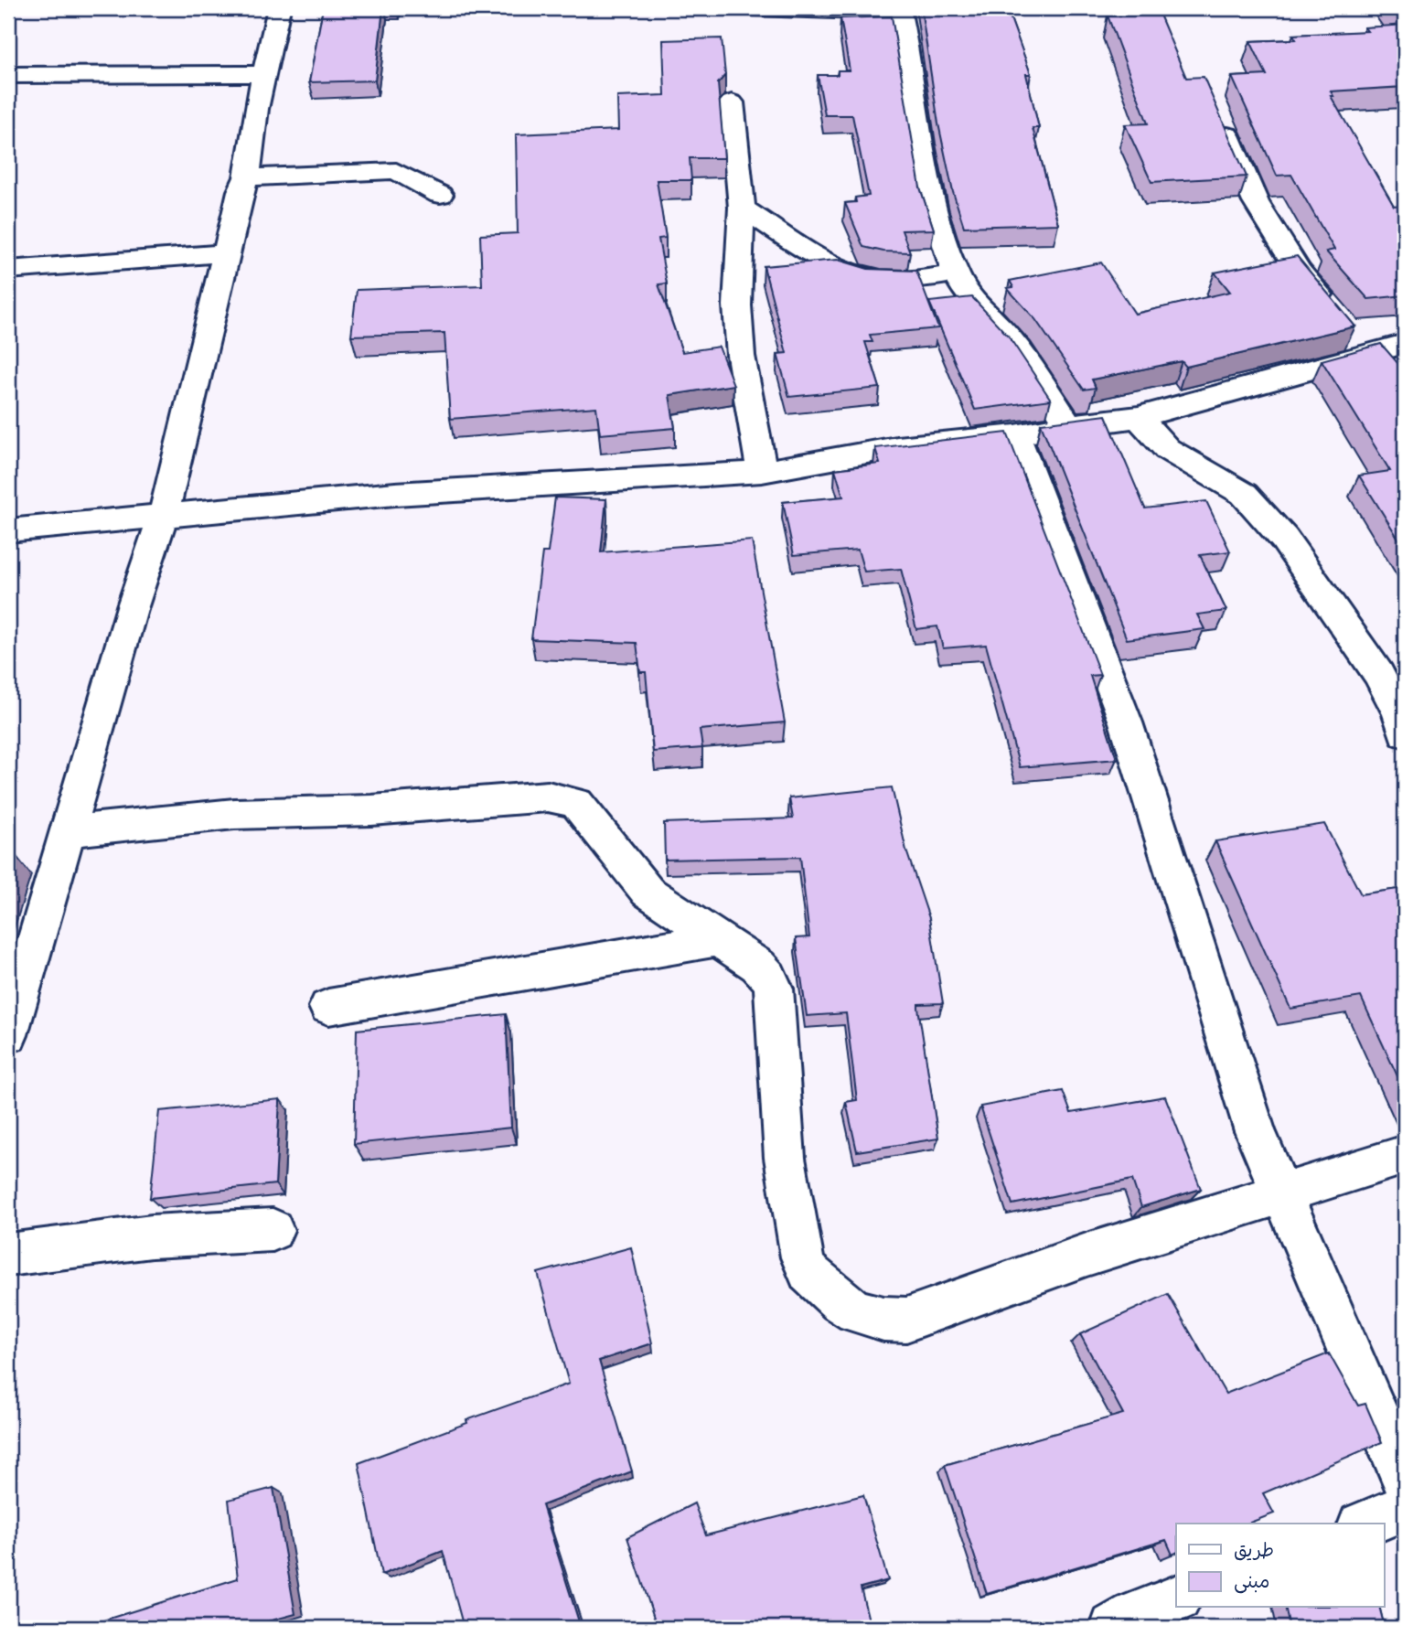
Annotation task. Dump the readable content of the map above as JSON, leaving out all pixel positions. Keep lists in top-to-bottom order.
{
  "legend": ["طريق", "مبنى"]
}
